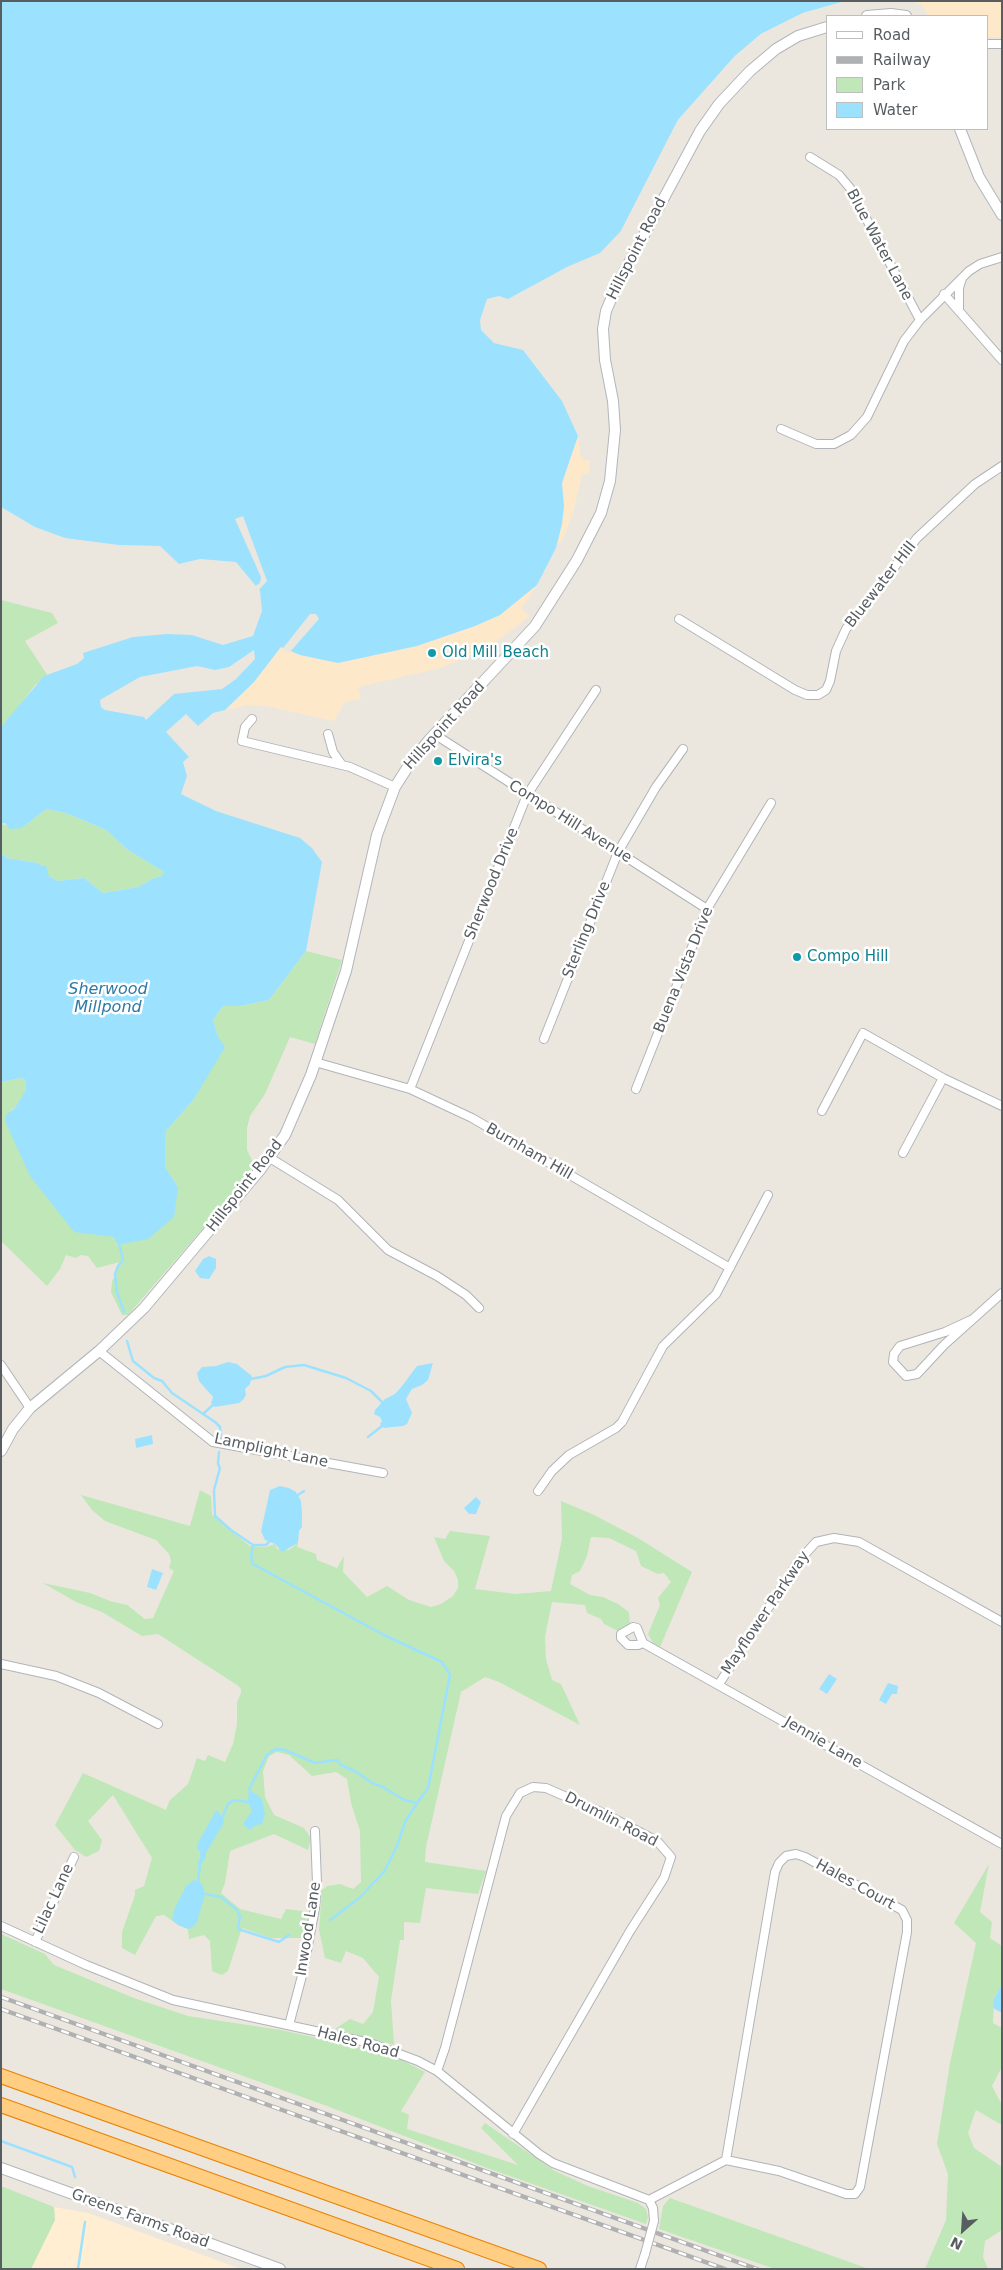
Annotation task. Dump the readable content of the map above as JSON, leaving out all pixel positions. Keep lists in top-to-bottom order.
{
  "streets": {
    "street": [
      "Blue Water Lane",
      "Hillspoint Road",
      "Bluewater Hill",
      "Compo Hill Avenue",
      "Sherwood Drive",
      "Sterling Drive",
      "Buena Vista Drive",
      "Burnham Hill",
      "Lamplight Lane",
      "Mayflower Parkway",
      "Jennie Lane",
      "Drumlin Road",
      "Hales Court",
      "Lilac Lane",
      "Inwood Lane",
      "Hales Road",
      "Greens Farms Road"
    ]
  },
  "crossings": [
    ["Hillspoint Road", "Compo Hill Avenue"],
    ["Hillspoint Road", "Burnham Hill"],
    ["Hillspoint Road", "Lamplight Lane"],
    ["Compo Hill Avenue", "Sherwood Drive"],
    ["Compo Hill Avenue", "Sterling Drive"],
    ["Compo Hill Avenue", "Buena Vista Drive"],
    ["Sherwood Drive", "Burnham Hill"],
    ["Mayflower Parkway", "Jennie Lane"],
    ["Drumlin Road", "Hales Road"],
    ["Lilac Lane", "Hales Road"],
    ["Inwood Lane", "Hales Road"]
  ],
  "water": ["Sherwood Millpond"],
  "places": ["Old Mill Beach", "Elvira's", "Compo Hill"],
  "legend": [
    "Road",
    "Railway",
    "Park",
    "Water"
  ],
  "north": "bottom left"
}
